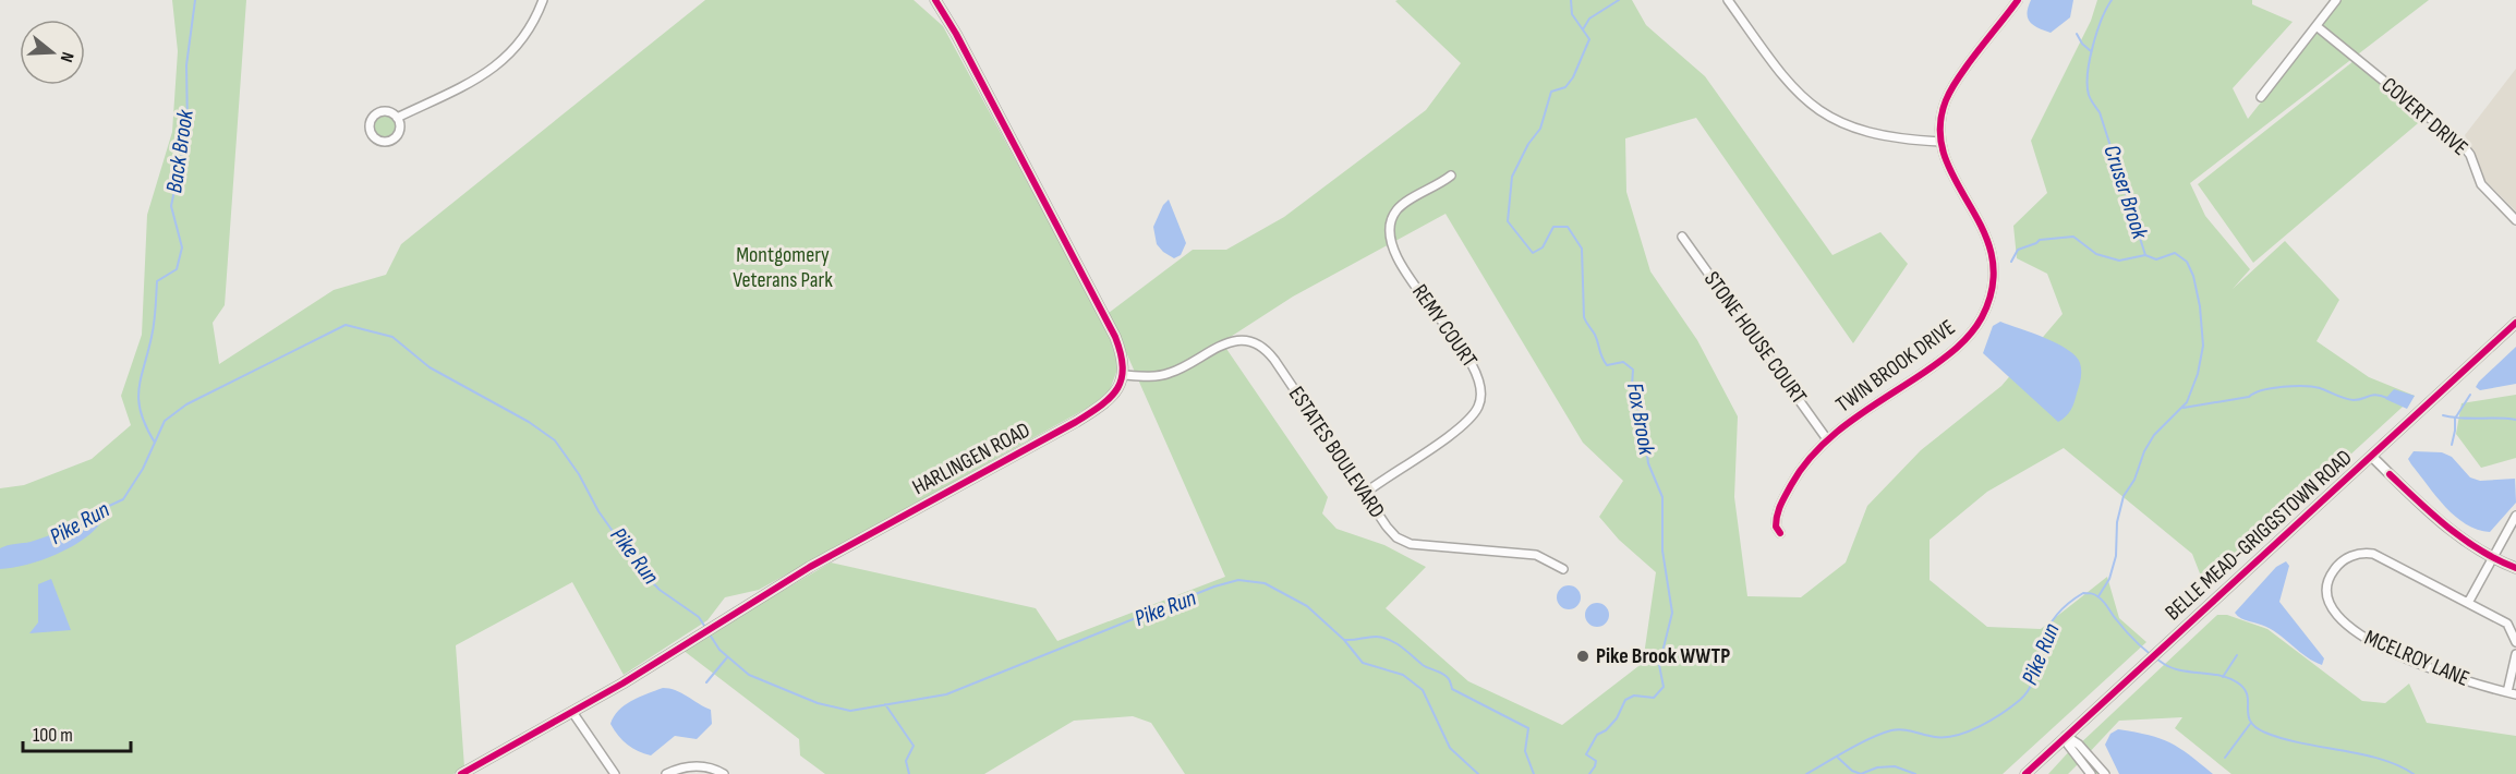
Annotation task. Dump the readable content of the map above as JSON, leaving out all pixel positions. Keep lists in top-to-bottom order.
{
  "streets": {
    "street": [
      "COVERT DRIVE",
      "REMY COURT",
      "STONE HOUSE COURT",
      "TWIN BROOK DRIVE",
      "ESTATES BOULEVARD",
      "HARLINGEN ROAD",
      "BELLE MEAD-GRIGGSTOWN ROAD",
      "MCELROY LANE"
    ]
  },
  "crossings": [
    ["REMY COURT", "ESTATES BOULEVARD"],
    ["STONE HOUSE COURT", "TWIN BROOK DRIVE"],
    ["ESTATES BOULEVARD", "HARLINGEN ROAD"]
  ],
  "water": [
    "Back Brook",
    "Cruser Brook",
    "Fox Brook",
    "Pike Run"
  ],
  "parks": ["Montgomery Veterans Park"],
  "places": ["Pike Brook WWTP"],
  "scale_bar": "100 m",
  "north": "right"
}
